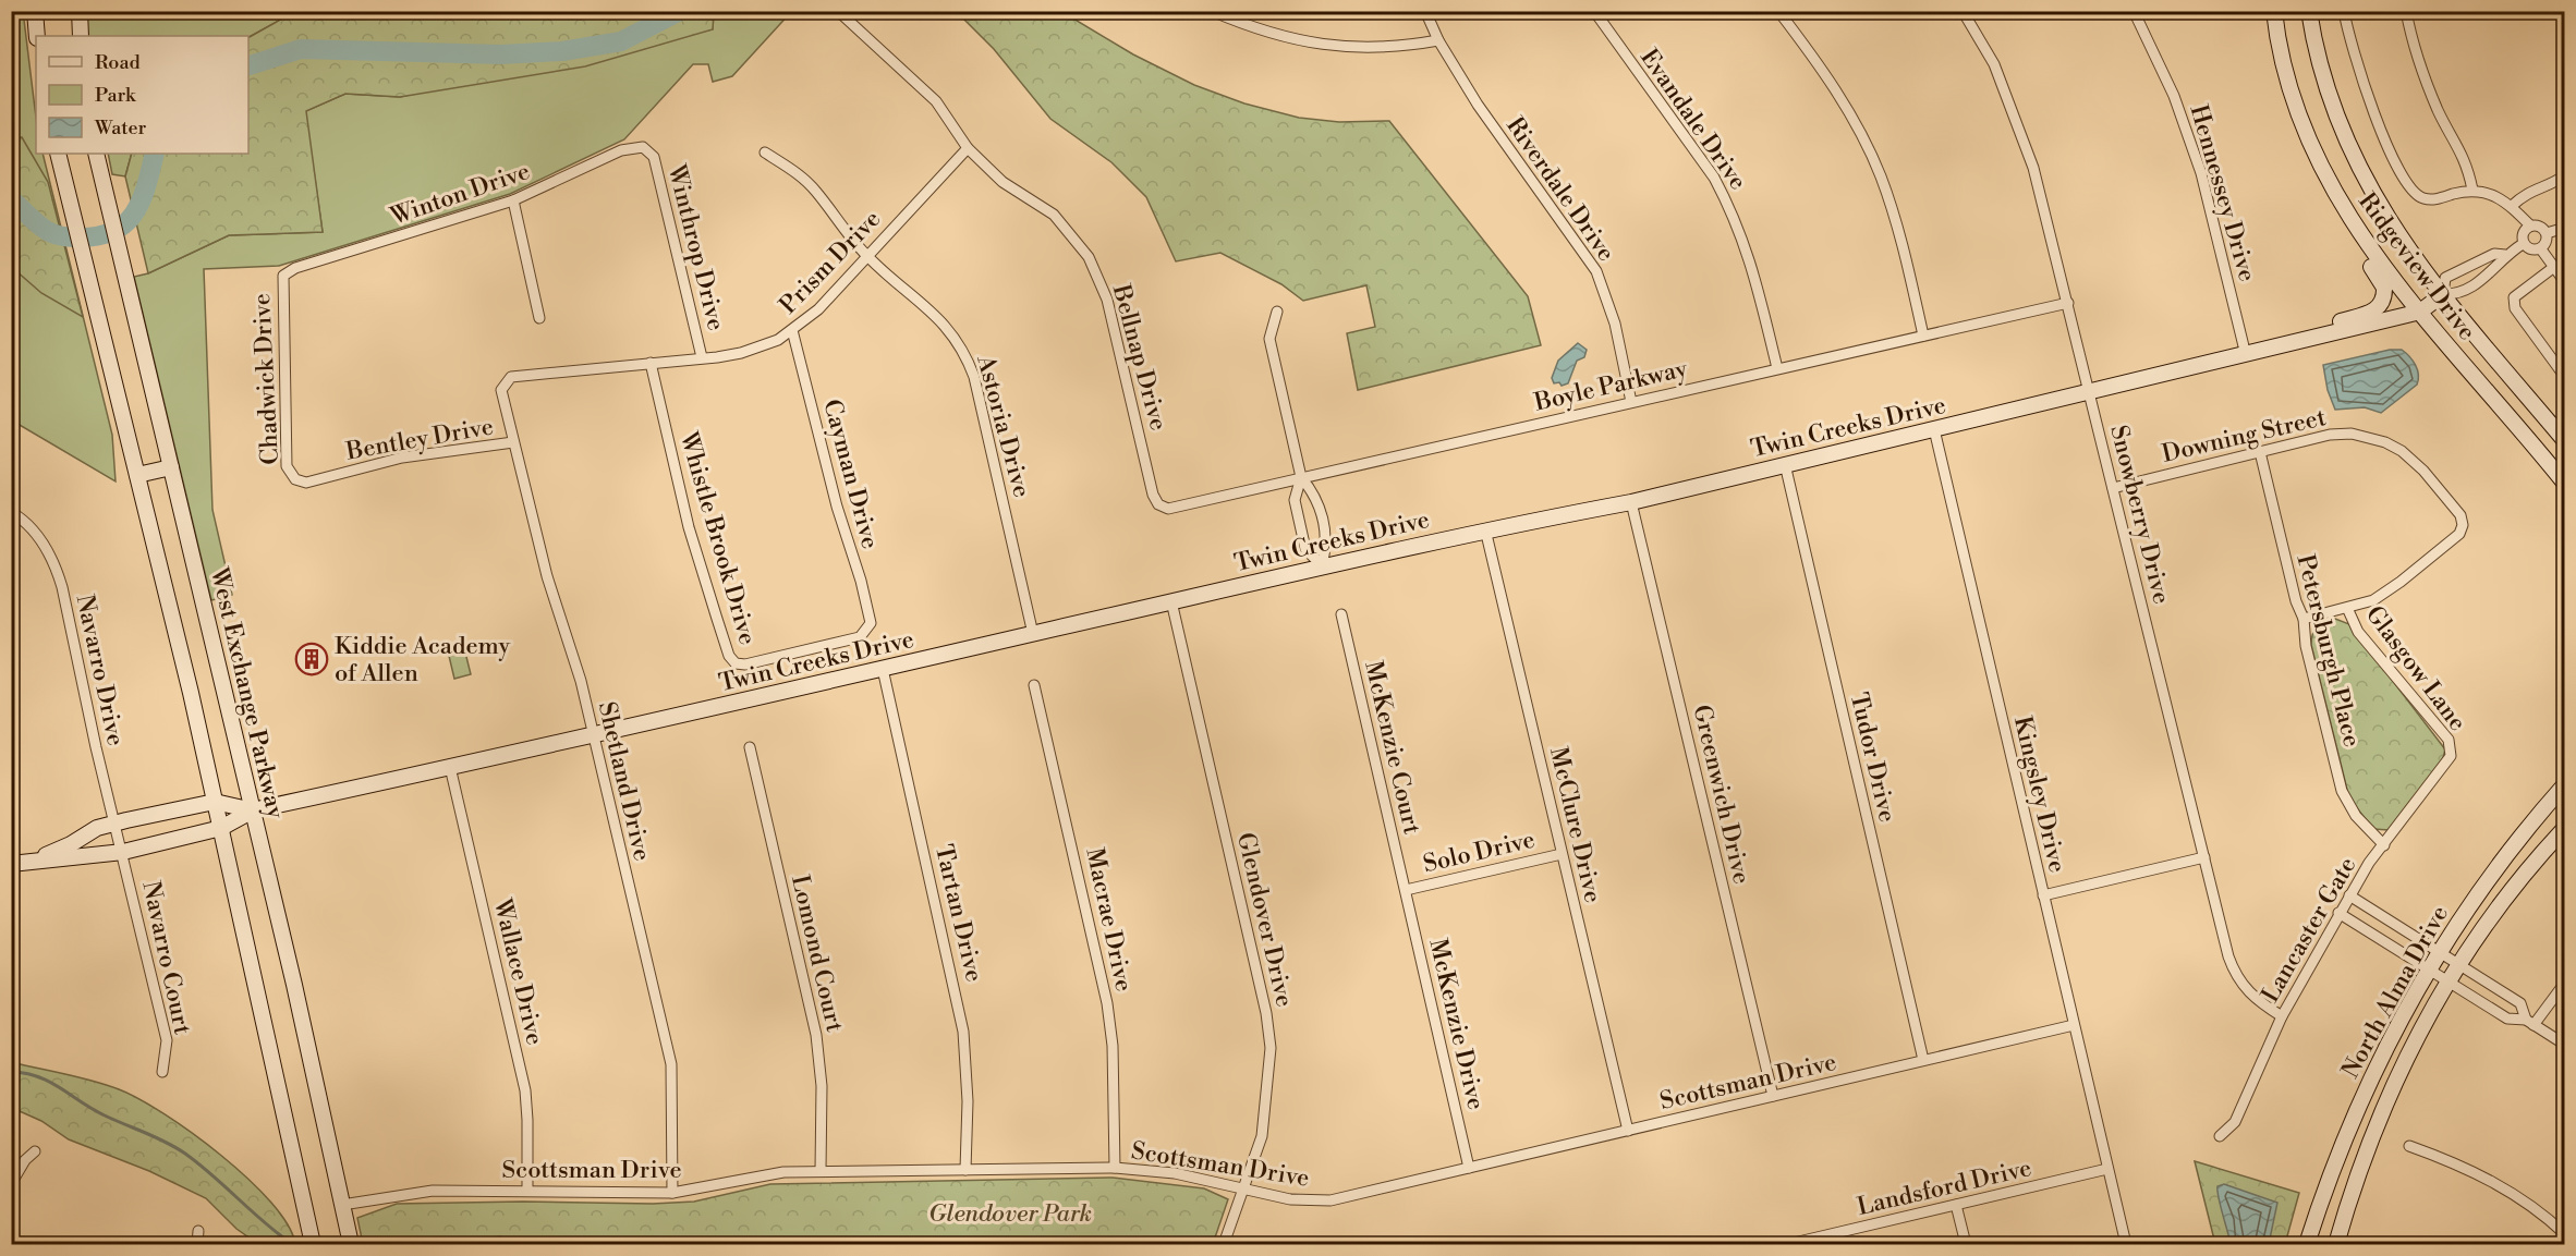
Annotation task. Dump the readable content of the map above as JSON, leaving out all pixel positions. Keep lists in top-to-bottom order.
{
  "streets": {
    "main road": [
      "Ridgeview Drive",
      "Twin Creeks Drive",
      "West Exchange Parkway",
      "North Alma Drive"
    ],
    "street": [
      "Evandale Drive",
      "Riverdale Drive",
      "Winton Drive",
      "Hennessey Drive",
      "Winthrop Drive",
      "Prism Drive",
      "Bellnap Drive",
      "Chadwick Drive",
      "Boyle Parkway",
      "Astoria Drive",
      "Downing Street",
      "Bentley Drive",
      "Cayman Drive",
      "Snowberry Drive",
      "Whistle Brook Drive",
      "Petersburgh Place",
      "Glasgow Lane",
      "Navarro Drive",
      "McKenzie Court",
      "Tudor Drive",
      "Shetland Drive",
      "Greenwich Drive",
      "Kingsley Drive",
      "McClure Drive",
      "Solo Drive",
      "Tartan Drive",
      "Macrae Drive",
      "Glendover Drive",
      "Lancaster Gate",
      "Lomond Court",
      "Navarro Court",
      "Wallace Drive",
      "McKenzie Drive",
      "Scottsman Drive",
      "Landsford Drive"
    ]
  },
  "crossings": [
    ["Evandale Drive", "Boyle Parkway"],
    ["Riverdale Drive", "Boyle Parkway"],
    ["Winton Drive", "Winthrop Drive"],
    ["Winton Drive", "Chadwick Drive"],
    ["Hennessey Drive", "Twin Creeks Drive"],
    ["Winthrop Drive", "Prism Drive"],
    ["Prism Drive", "Bellnap Drive"],
    ["Prism Drive", "Astoria Drive"],
    ["Prism Drive", "Cayman Drive"],
    ["Prism Drive", "Whistle Brook Drive"],
    ["Prism Drive", "Shetland Drive"],
    ["Ridgeview Drive", "Twin Creeks Drive"],
    ["Bellnap Drive", "Boyle Parkway"],
    ["Chadwick Drive", "Bentley Drive"],
    ["Boyle Parkway", "Snowberry Drive"],
    ["Astoria Drive", "Twin Creeks Drive"],
    ["Twin Creeks Drive", "Snowberry Drive"],
    ["Twin Creeks Drive", "Navarro Drive"],
    ["Twin Creeks Drive", "West Exchange Parkway"],
    ["Twin Creeks Drive", "Tudor Drive"],
    ["Twin Creeks Drive", "Shetland Drive"],
    ["Twin Creeks Drive", "Greenwich Drive"],
    ["Twin Creeks Drive", "Kingsley Drive"],
    ["Twin Creeks Drive", "McClure Drive"],
    ["Twin Creeks Drive", "Tartan Drive"],
    ["Twin Creeks Drive", "Glendover Drive"],
    ["Twin Creeks Drive", "Navarro Court"],
    ["Twin Creeks Drive", "Wallace Drive"],
    ["Downing Street", "Snowberry Drive"],
    ["Downing Street", "Petersburgh Place"],
    ["Downing Street", "Glasgow Lane"],
    ["Bentley Drive", "Shetland Drive"],
    ["Cayman Drive", "Whistle Brook Drive"],
    ["Snowberry Drive", "Lancaster Gate"],
    ["Petersburgh Place", "Lancaster Gate"],
    ["Glasgow Lane", "Lancaster Gate"],
    ["Navarro Drive", "Navarro Court"],
    ["West Exchange Parkway", "Scottsman Drive"],
    ["McKenzie Court", "Solo Drive"],
    ["McKenzie Court", "McKenzie Drive"],
    ["Tudor Drive", "Scottsman Drive"],
    ["Shetland Drive", "Scottsman Drive"],
    ["Greenwich Drive", "Scottsman Drive"],
    ["Kingsley Drive", "Scottsman Drive"],
    ["Kingsley Drive", "Landsford Drive"],
    ["McClure Drive", "Solo Drive"],
    ["McClure Drive", "Scottsman Drive"],
    ["Solo Drive", "McKenzie Drive"],
    ["Tartan Drive", "Scottsman Drive"],
    ["Macrae Drive", "Scottsman Drive"],
    ["Glendover Drive", "Scottsman Drive"],
    ["Lomond Court", "Scottsman Drive"],
    ["Wallace Drive", "Scottsman Drive"],
    ["McKenzie Drive", "Scottsman Drive"]
  ],
  "parks": ["Glendover Park"],
  "places": {
    "building": ["Kiddie Academy of Allen"]
  },
  "legend": ["Road", "Park", "Water"]
}
